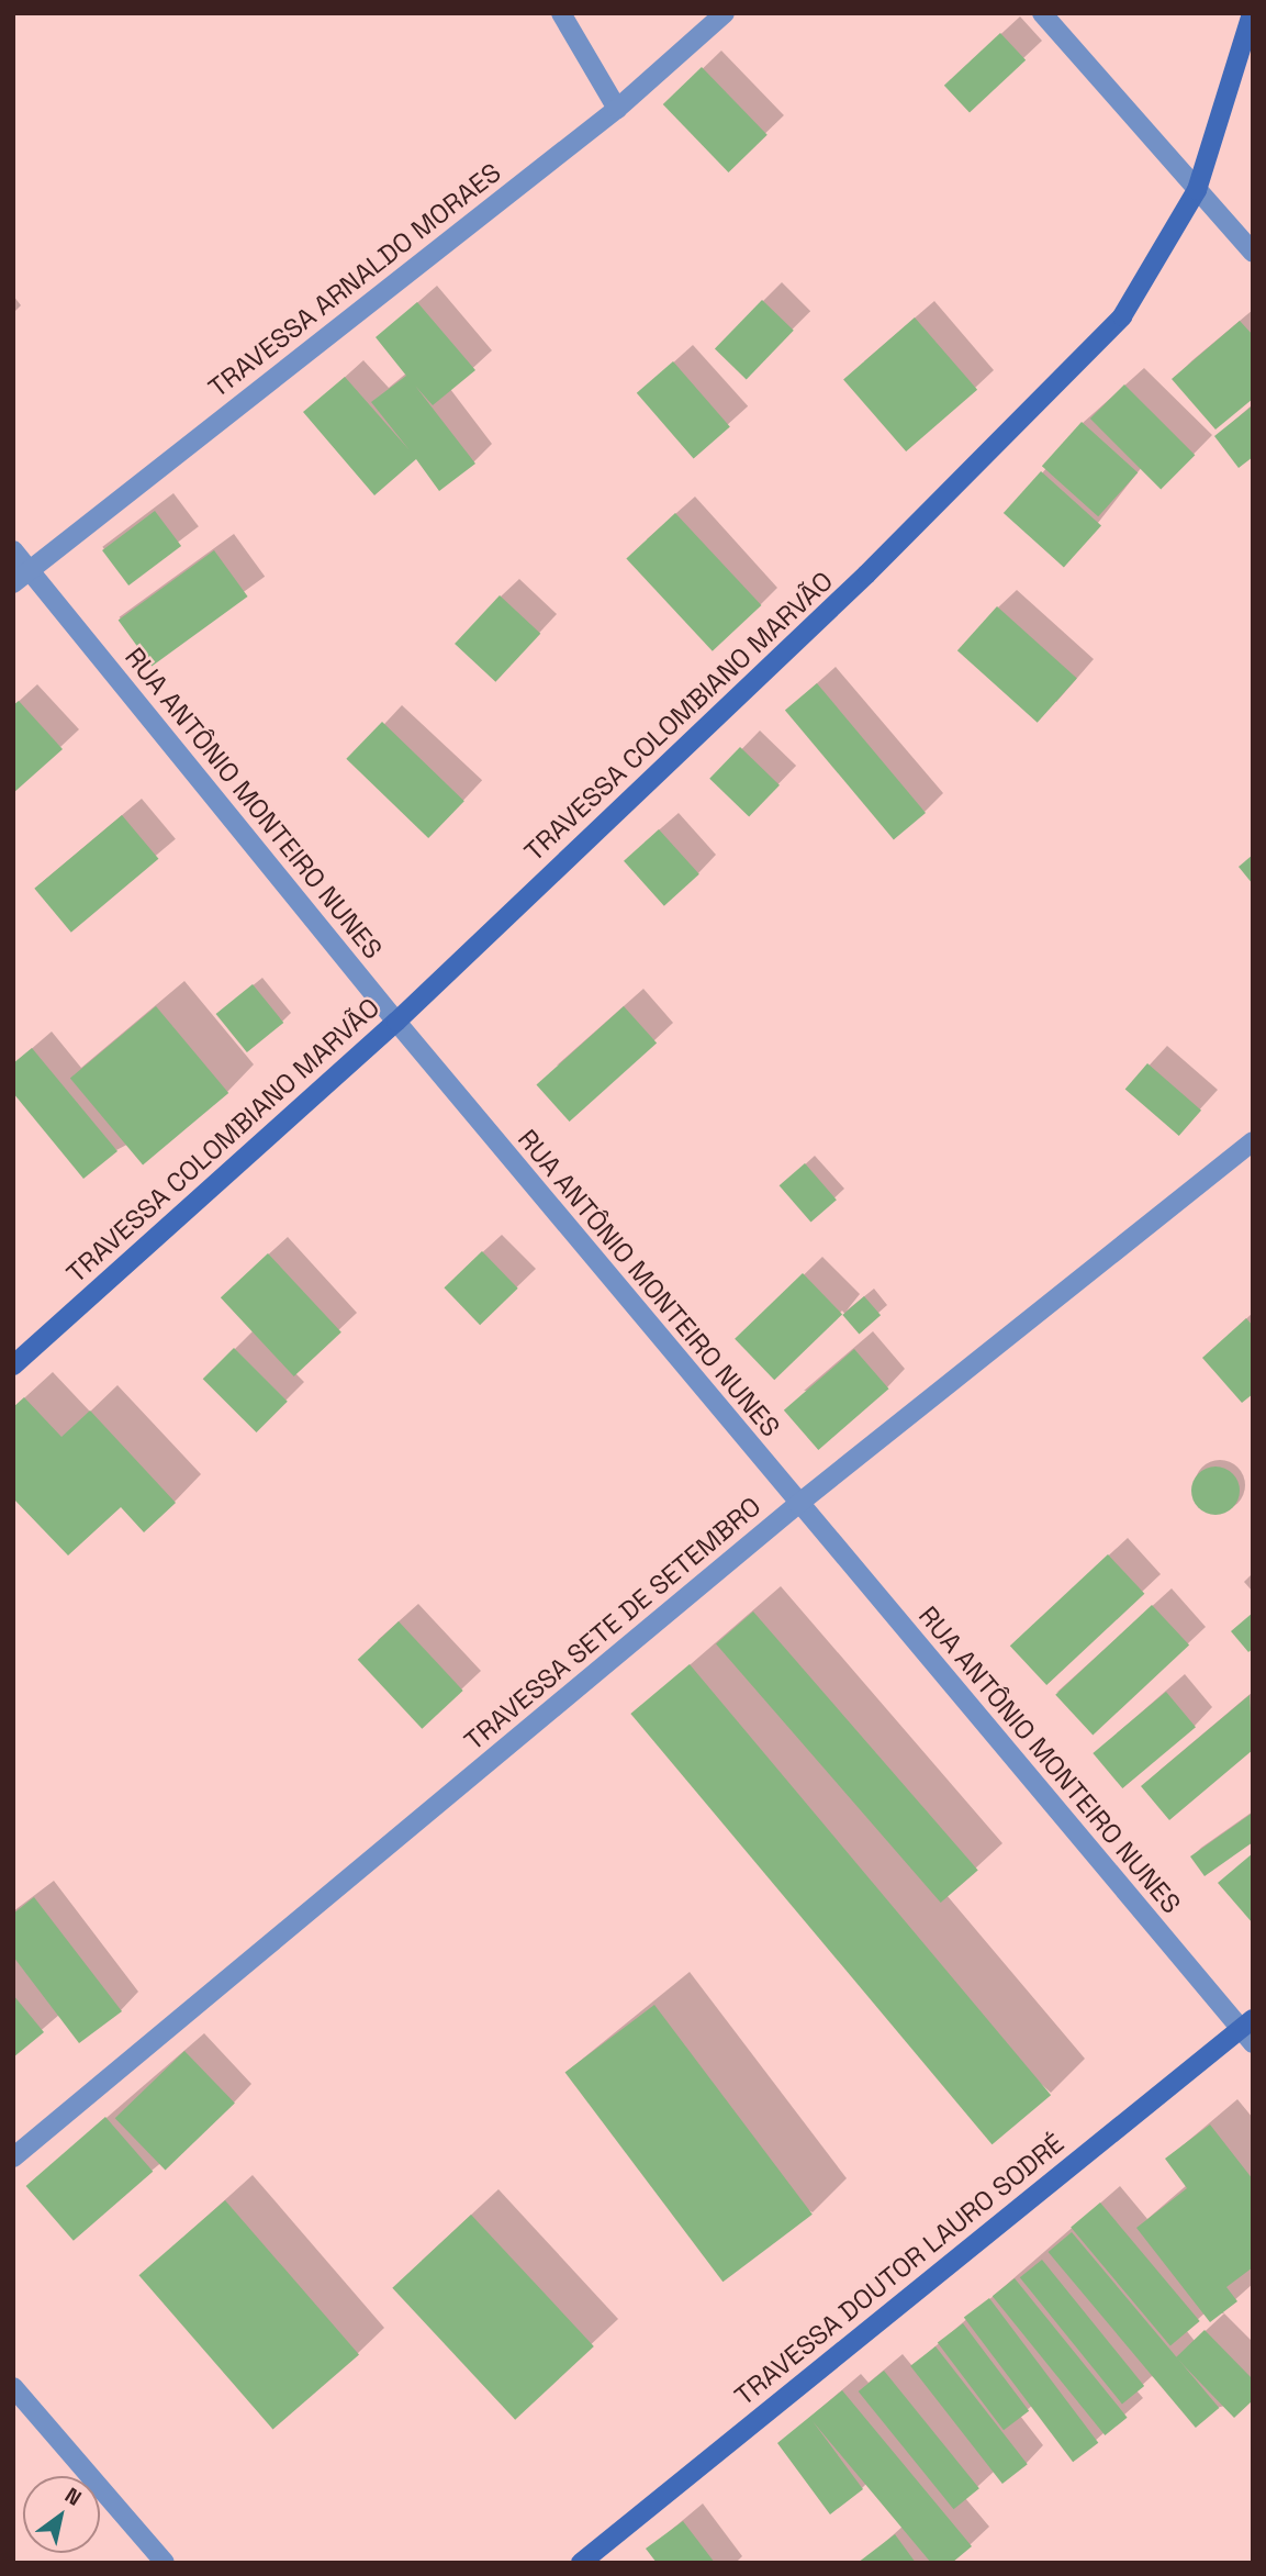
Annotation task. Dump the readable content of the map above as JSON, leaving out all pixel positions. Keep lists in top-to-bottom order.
{
  "streets": {
    "main road": ["TRAVESSA COLOMBIANO MARVÃO", "TRAVESSA DOUTOR LAURO SODRÉ"],
    "street": ["TRAVESSA ARNALDO MORAES", "RUA ANTÔNIO MONTEIRO NUNES", "TRAVESSA SETE DE SETEMBRO"]
  },
  "crossings": [
    ["TRAVESSA ARNALDO MORAES", "RUA ANTÔNIO MONTEIRO NUNES"],
    ["TRAVESSA COLOMBIANO MARVÃO", "RUA ANTÔNIO MONTEIRO NUNES"],
    ["RUA ANTÔNIO MONTEIRO NUNES", "TRAVESSA SETE DE SETEMBRO"],
    ["RUA ANTÔNIO MONTEIRO NUNES", "TRAVESSA DOUTOR LAURO SODRÉ"]
  ],
  "north": "top right"
}
